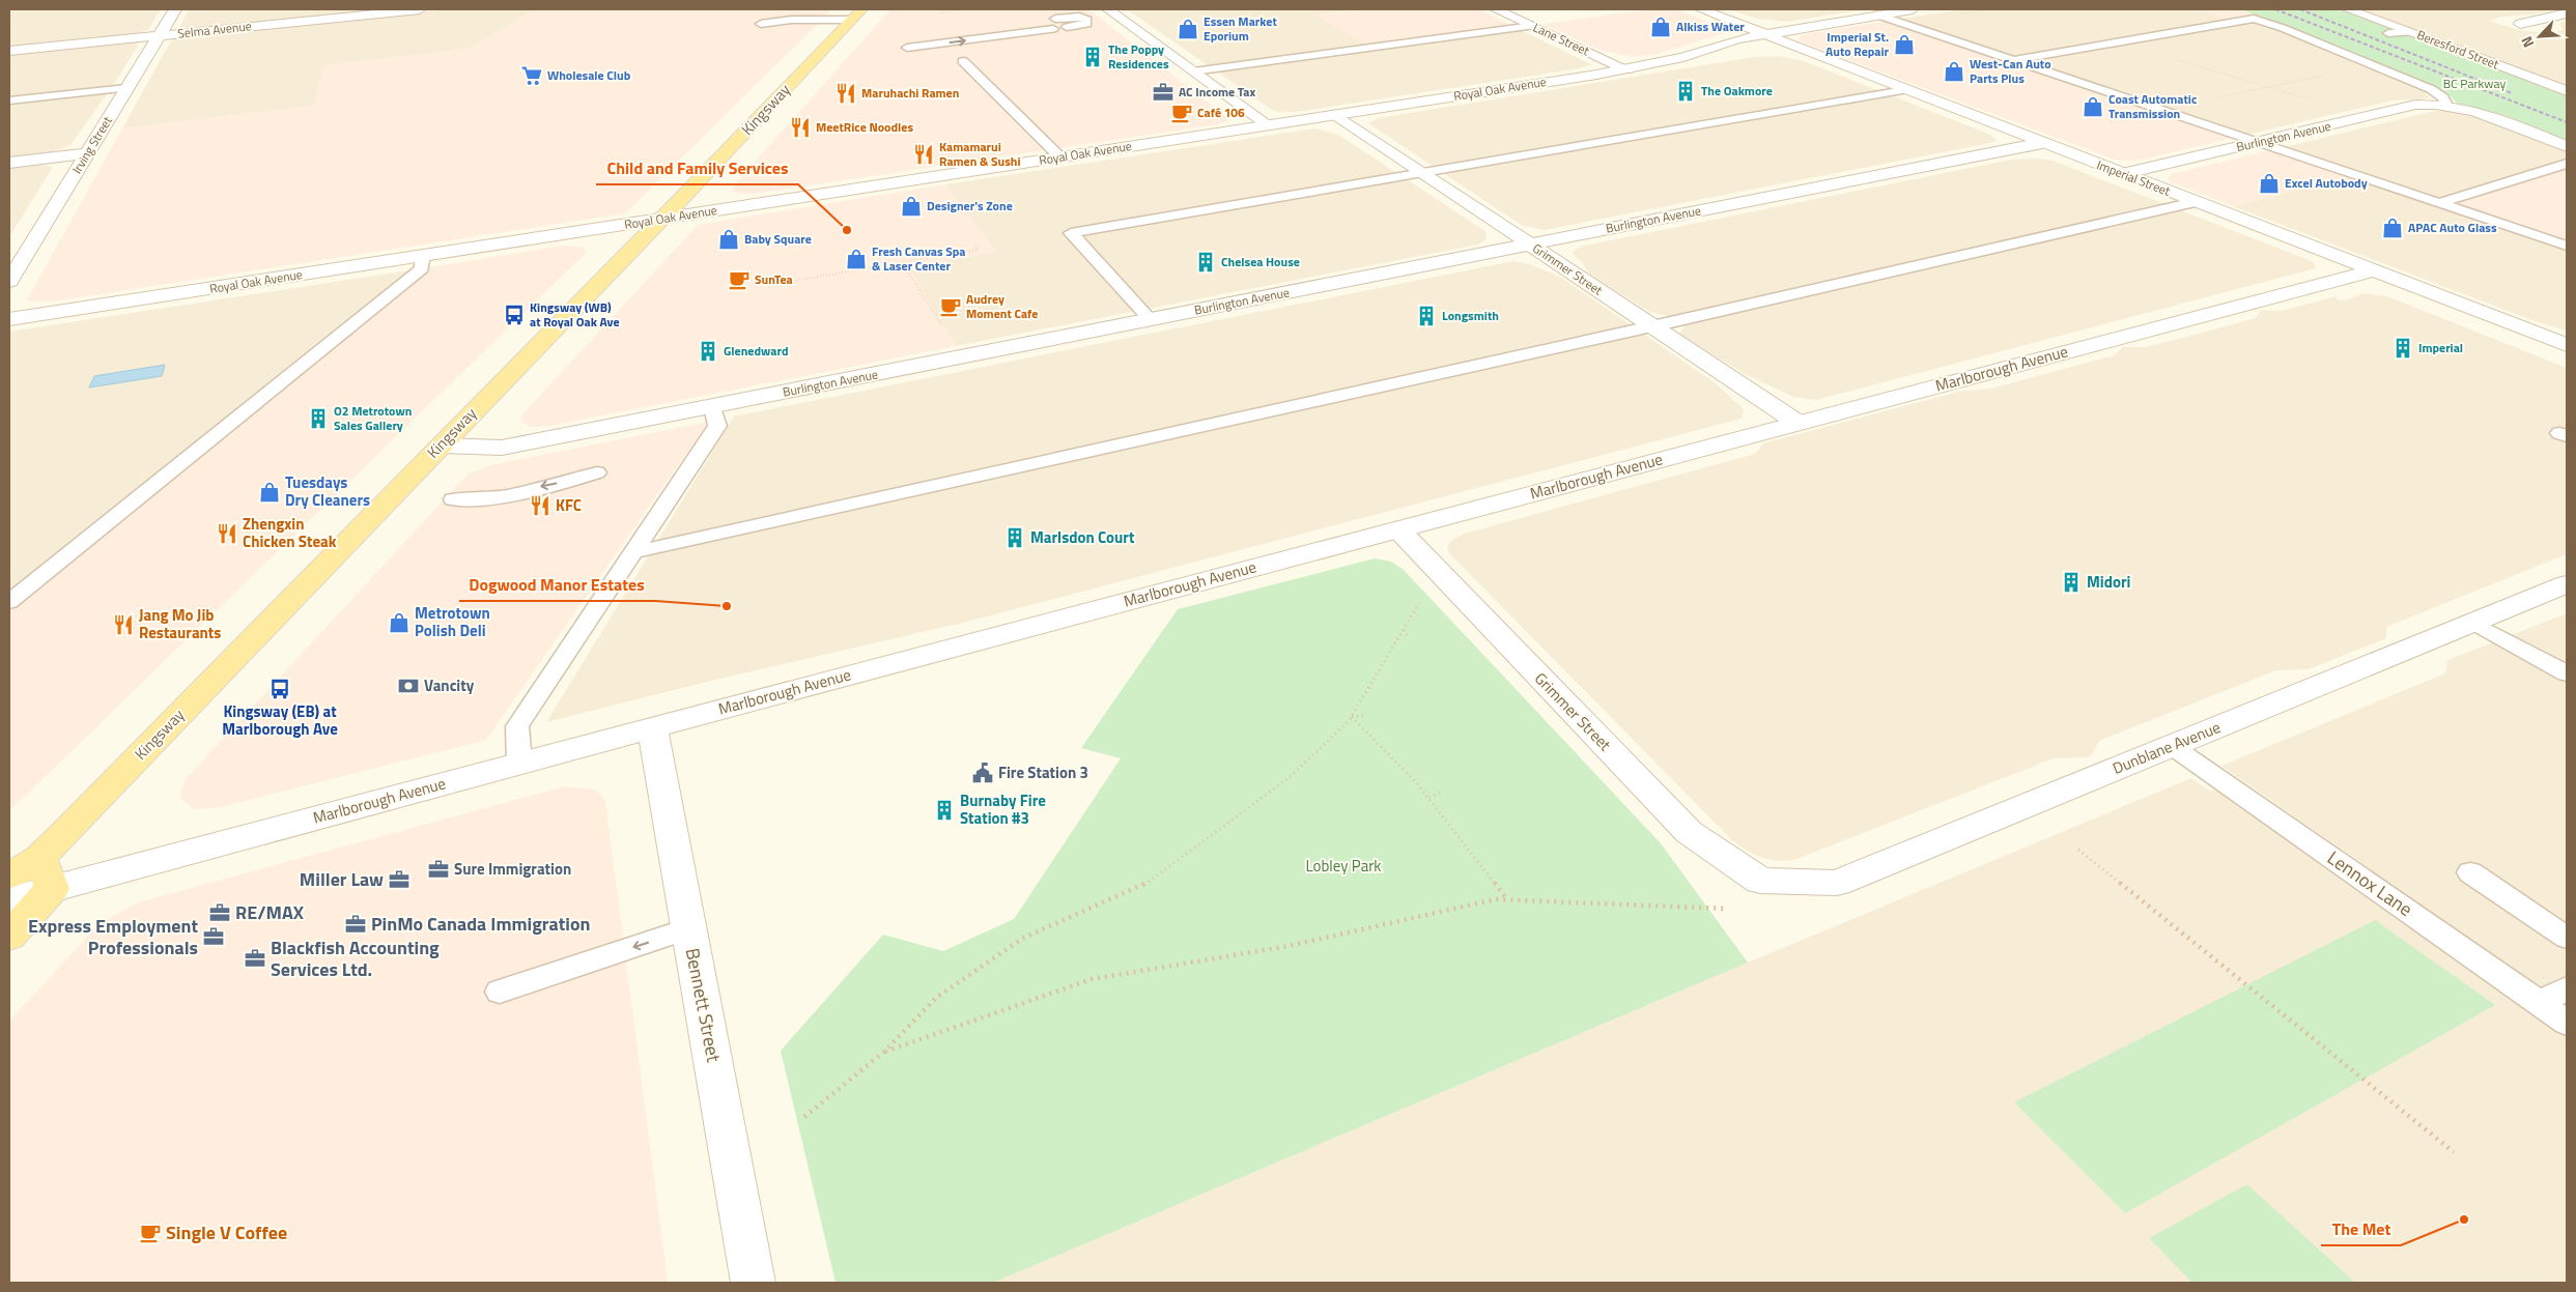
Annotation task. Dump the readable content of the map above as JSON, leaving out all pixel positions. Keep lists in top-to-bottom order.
{
  "streets": {
    "main road": ["Kingsway"],
    "street": [
      "Selma Avenue",
      "Lane Street",
      "Beresford Street",
      "Royal Oak Avenue",
      "Burlington Avenue",
      "Irving Street",
      "Imperial Street",
      "Grimmer Street",
      "Marlborough Avenue",
      "Dunblane Avenue",
      "Bennett Street"
    ],
    "lane": ["Lennox Lane"]
  },
  "crossings": [
    ["Selma Avenue", "Irving Street"],
    ["Lane Street", "Royal Oak Avenue"],
    ["Royal Oak Avenue", "Kingsway"],
    ["Royal Oak Avenue", "Imperial Street"],
    ["Royal Oak Avenue", "Grimmer Street"],
    ["Kingsway", "Burlington Avenue"],
    ["Burlington Avenue", "Imperial Street"],
    ["Burlington Avenue", "Grimmer Street"],
    ["Imperial Street", "Marlborough Avenue"],
    ["Grimmer Street", "Marlborough Avenue"],
    ["Grimmer Street", "Dunblane Avenue"],
    ["Marlborough Avenue", "Bennett Street"],
    ["Dunblane Avenue", "Lennox Lane"]
  ],
  "parks": ["BC Parkway", "Lobley Park"],
  "places": {
    "shop": [
      "Alkiss Water",
      "Essen Market Eporium",
      "Imperial St. Auto Repair",
      "West-Can Auto Parts Plus",
      "Coast Automatic Transmission",
      "Excel Autobody",
      "Designer's Zone",
      "APAC Auto Glass",
      "Baby Square",
      "Fresh Canvas Spa & Laser Center",
      "Tuesdays Dry Cleaners",
      "Metrotown Polish Deli"
    ],
    "building": [
      "The Poppy Residences",
      "The Oakmore",
      "Chelsea House",
      "Longsmith",
      "Imperial",
      "Glenedward",
      "O2 Metrotown Sales Gallery",
      "Marlsdon Court",
      "Midori",
      "Burnaby Fire Station #3"
    ],
    "supermarket": ["Wholesale Club"],
    "office": [
      "AC Income Tax",
      "Sure Immigration",
      "Miller Law",
      "RE/MAX",
      "PinMo Canada Immigration",
      "Express Employment Professionals",
      "Blackfish Accounting Services Ltd."
    ],
    "restaurant": [
      "Maruhachi Ramen",
      "MeetRice Noodles",
      "Kamamarui Ramen & Sushi",
      "KFC",
      "Zhengxin Chicken Steak",
      "Jang Mo Jib Restaurants"
    ],
    "cafe": [
      "Café 106",
      "SunTea",
      "Audrey Moment Cafe",
      "Single V Coffee"
    ],
    "other": ["Child and Family Services", "Dogwood Manor Estates", "The Met"],
    "bus stop": ["Kingsway (WB) at Royal Oak Ave", "Kingsway (EB) at Marlborough Ave"],
    "bank": ["Vancity"],
    "public building": ["Fire Station 3"]
  },
  "north": "bottom left"
}
